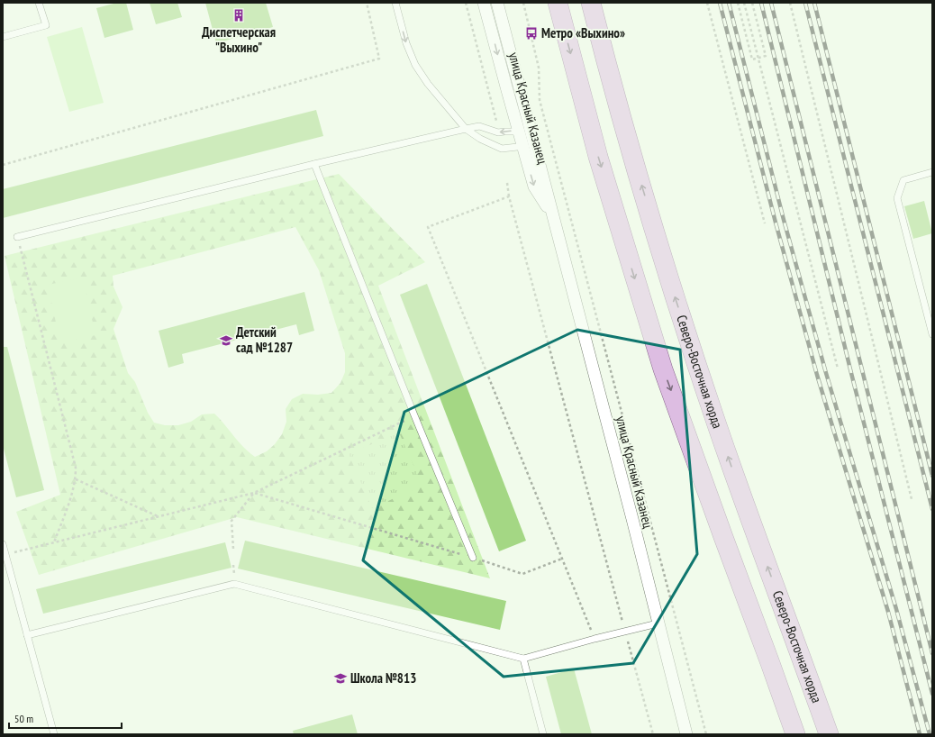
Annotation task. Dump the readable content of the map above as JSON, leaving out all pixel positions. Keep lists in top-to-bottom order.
{
  "streets": {
    "main road": ["Северо-Восточная хорда"],
    "street": ["улица Красный Казанец"]
  },
  "places": {
    "building": ["Диспетчерская \"Выхино\""],
    "bus stop": ["Метро «Выхино»"],
    "school or university": ["Детский сад №1287", "Школа №813"]
  },
  "scale_bar": "50 m"
}
